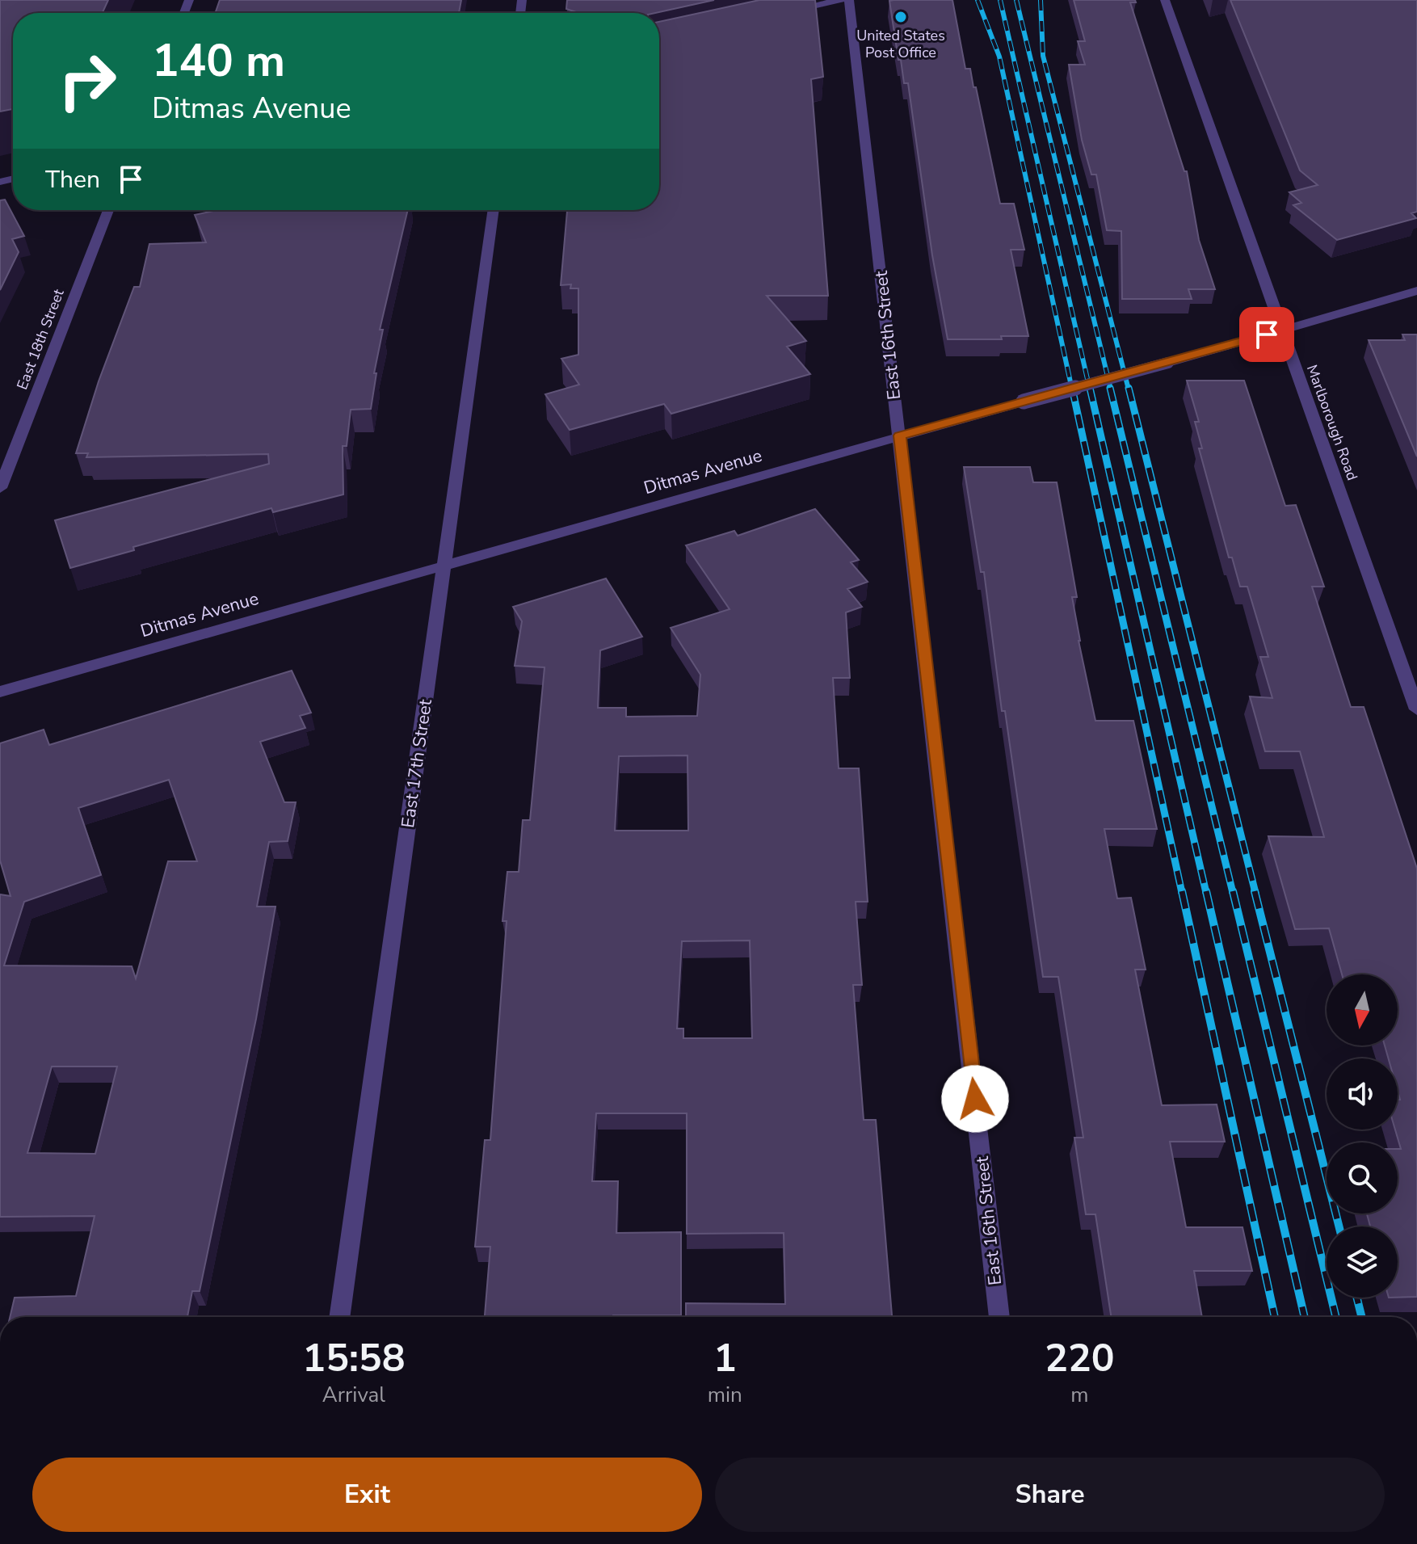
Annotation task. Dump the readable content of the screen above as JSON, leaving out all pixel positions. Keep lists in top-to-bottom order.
{
  "streets": {
    "street": [
      "East 16th Street",
      "East 18th Street",
      "Marlborough Road",
      "Ditmas Avenue",
      "East 17th Street"
    ]
  },
  "crossings": [
    ["East 16th Street", "Ditmas Avenue"],
    ["Marlborough Road", "Ditmas Avenue"],
    ["Ditmas Avenue", "East 17th Street"]
  ],
  "places": ["United States Post Office"],
  "north": "bottom",
  "page": {
    "turn": ["140 m", "Ditmas Avenue"],
    "then": "Then",
    "eta": [
      "15:58",
      "Arrival",
      "1",
      "min",
      "220",
      "m"
    ],
    "buttons": ["Exit", "Share"]
  }
}
